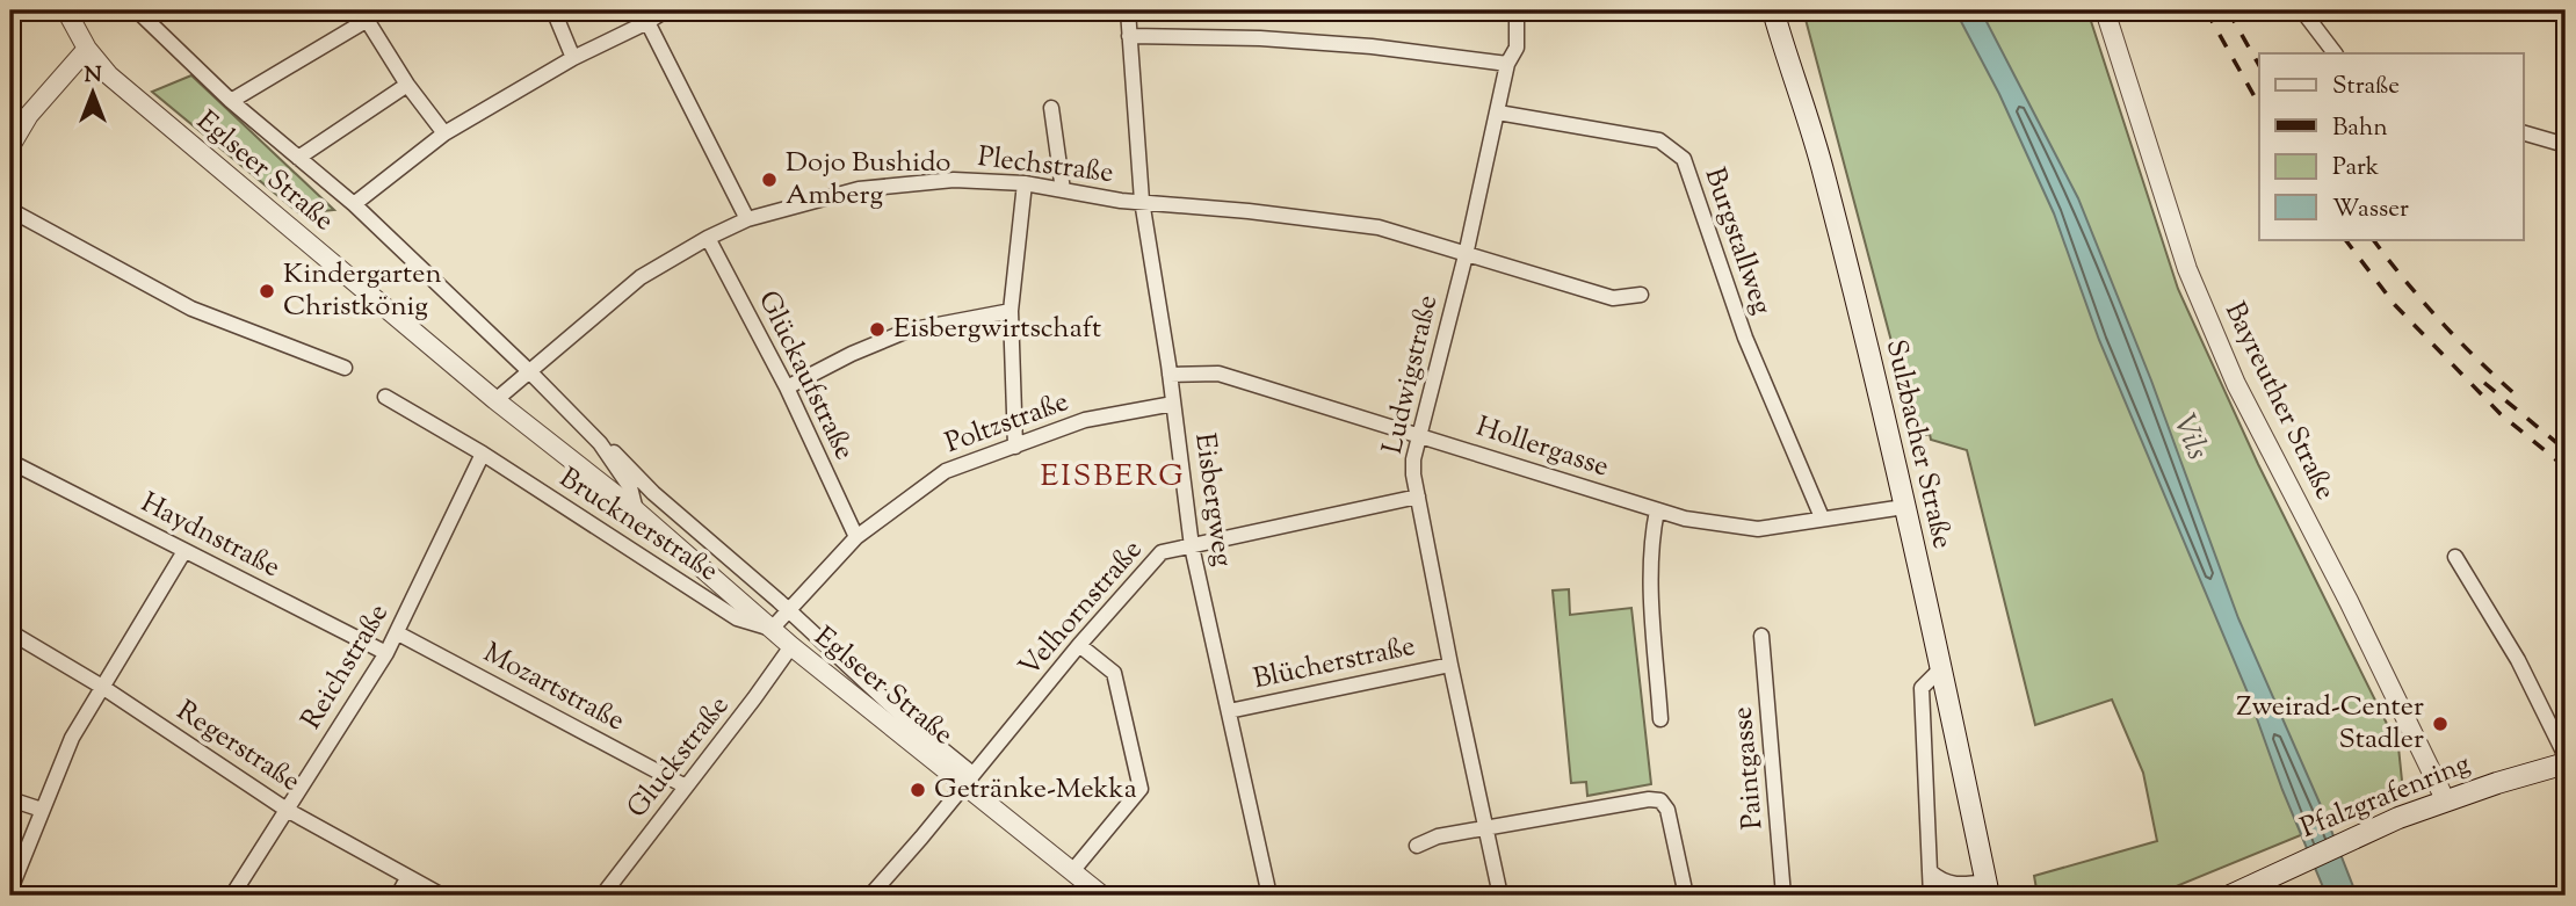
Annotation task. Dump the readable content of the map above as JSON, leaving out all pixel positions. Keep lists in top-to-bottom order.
{
  "streets": {
    "main road": ["Sulzbacher Straße", "Pfalzgrafenring"],
    "street": [
      "Plechstraße",
      "Eglseer Straße",
      "Burgstallweg",
      "Ludwigstraße",
      "Glückaufstraße",
      "Bayreuther Straße",
      "Poltzstraße",
      "Hollergasse",
      "Eisbergweg",
      "Brucknerstraße",
      "Haydnstraße",
      "Velhornstraße",
      "Blücherstraße",
      "Reichstraße",
      "Mozartstraße",
      "Regerstraße",
      "Gluckstraße",
      "Paintgasse"
    ]
  },
  "crossings": [
    ["Plechstraße", "Eglseer Straße"],
    ["Plechstraße", "Ludwigstraße"],
    ["Plechstraße", "Glückaufstraße"],
    ["Plechstraße", "Eisbergweg"],
    ["Eglseer Straße", "Poltzstraße"],
    ["Eglseer Straße", "Brucknerstraße"],
    ["Eglseer Straße", "Velhornstraße"],
    ["Eglseer Straße", "Gluckstraße"],
    ["Burgstallweg", "Ludwigstraße"],
    ["Burgstallweg", "Hollergasse"],
    ["Ludwigstraße", "Hollergasse"],
    ["Ludwigstraße", "Velhornstraße"],
    ["Ludwigstraße", "Blücherstraße"],
    ["Glückaufstraße", "Poltzstraße"],
    ["Bayreuther Straße", "Pfalzgrafenring"],
    ["Poltzstraße", "Eisbergweg"],
    ["Poltzstraße", "Brucknerstraße"],
    ["Sulzbacher Straße", "Hollergasse"],
    ["Hollergasse", "Eisbergweg"],
    ["Eisbergweg", "Velhornstraße"],
    ["Eisbergweg", "Blücherstraße"],
    ["Brucknerstraße", "Reichstraße"],
    ["Haydnstraße", "Reichstraße"],
    ["Reichstraße", "Mozartstraße"],
    ["Reichstraße", "Regerstraße"],
    ["Mozartstraße", "Gluckstraße"]
  ],
  "districts": ["EISBERG"],
  "water": ["Vils"],
  "places": [
    "Dojo Bushido Amberg",
    "Kindergarten Christkönig",
    "Eisbergwirtschaft",
    "Zweirad-Center Stadler",
    "Getränke-Mekka"
  ],
  "legend": [
    "Straße",
    "Bahn",
    "Park",
    "Wasser"
  ],
  "north": "top"
}
